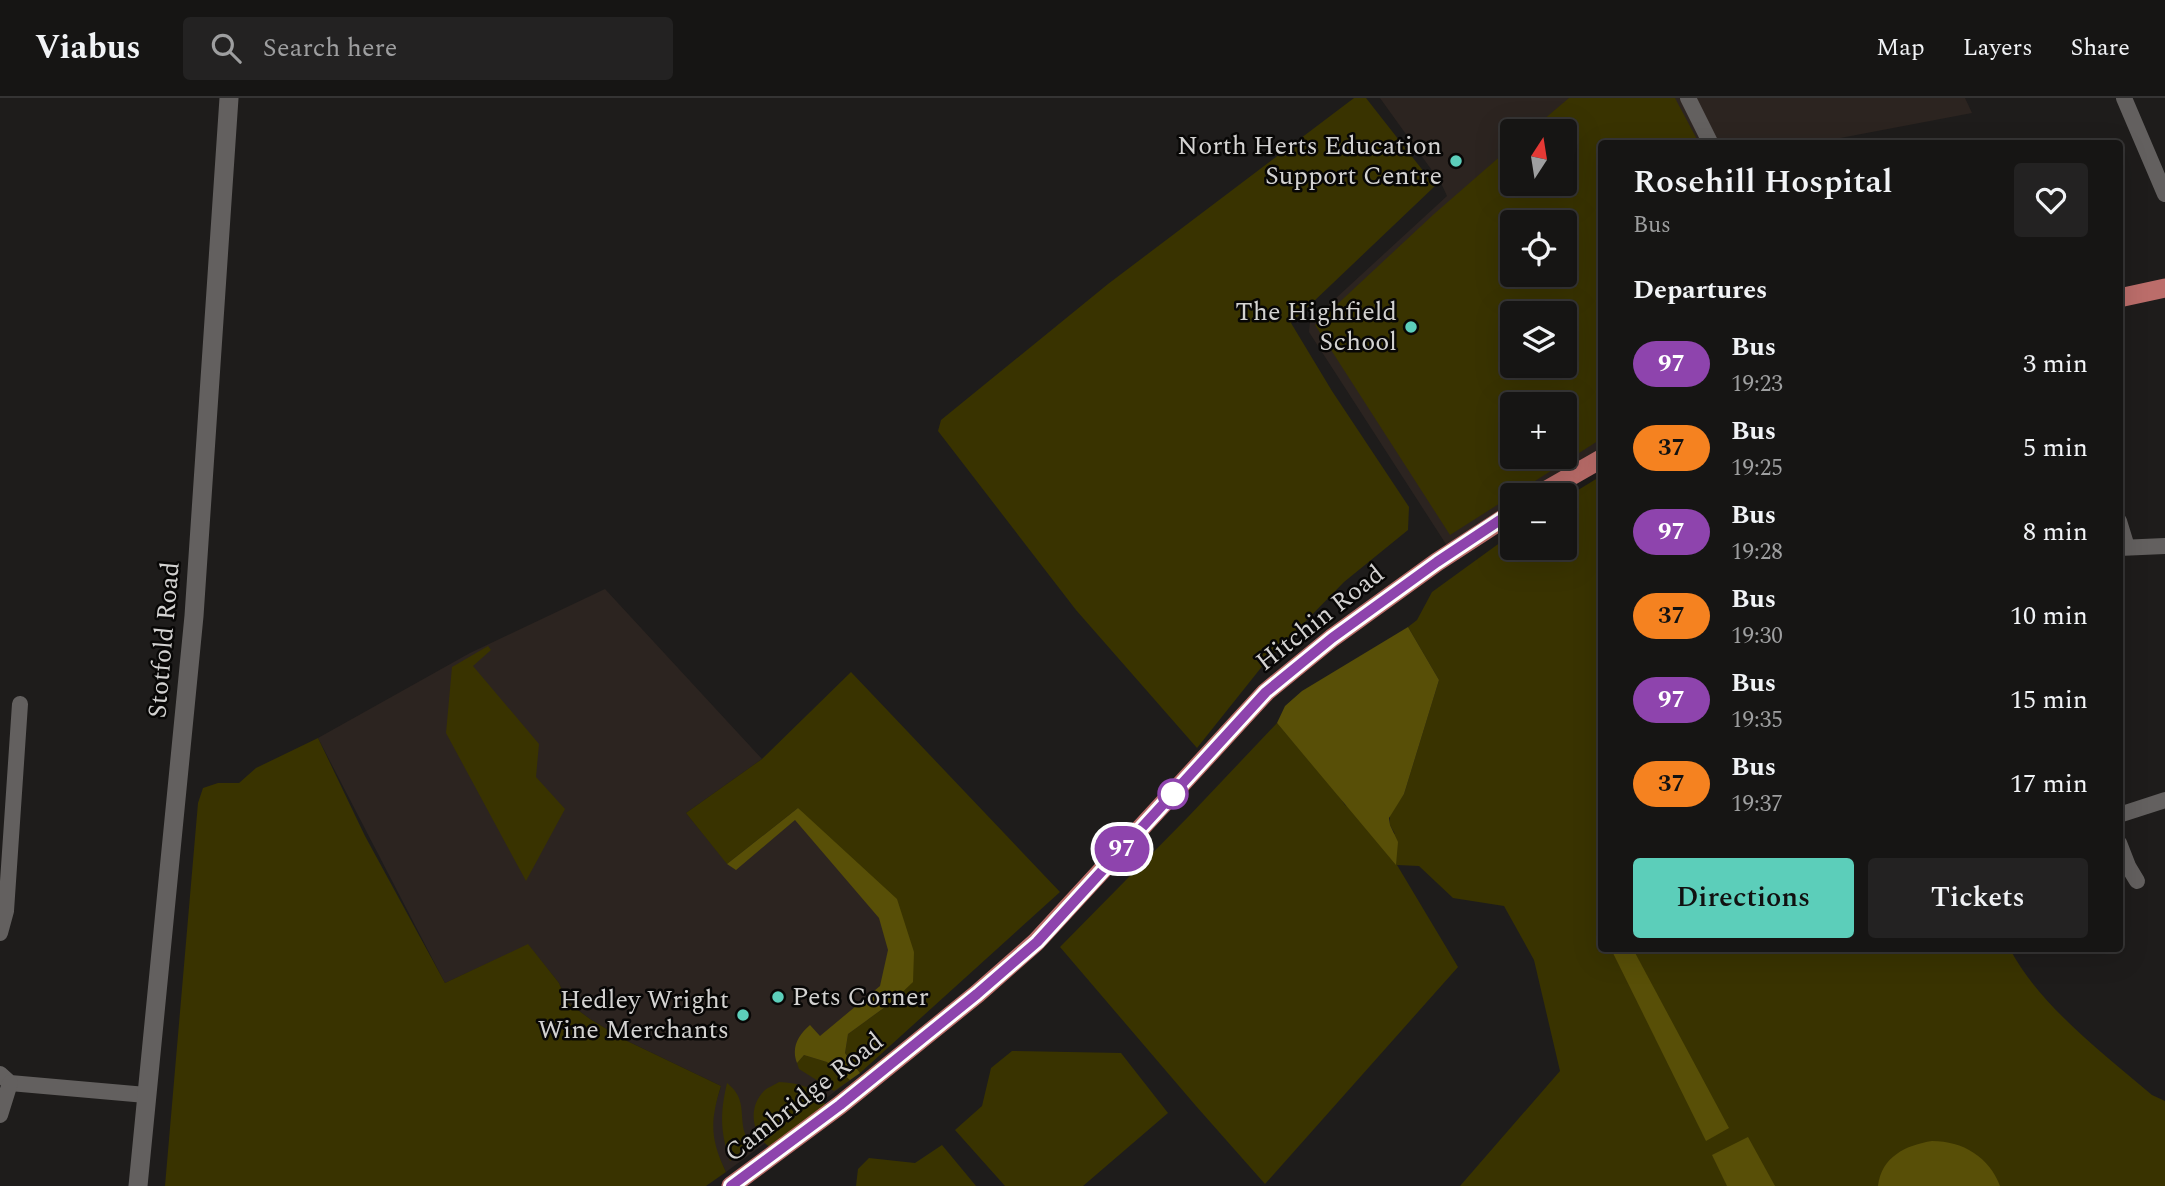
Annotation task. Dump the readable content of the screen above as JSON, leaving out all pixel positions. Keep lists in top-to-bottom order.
{
  "streets": {
    "main road": ["Hitchin Road", "Cambridge Road"],
    "street": ["Stotfold Road"]
  },
  "crossings": [
    ["Hitchin Road", "Cambridge Road"]
  ],
  "places": [
    "North Herts Education Support Centre",
    "The Highfield School",
    "Pets Corner",
    "Hedley Wright Wine Merchants"
  ],
  "lines": ["bus line 97"],
  "north": "top",
  "page": {
    "header": "Viabus",
    "search": "Search here",
    "nav": ["Map", "Layers", "Share"],
    "on_map": "97",
    "map_buttons": ["+", "−"],
    "heading": [
      ["Rosehill Hospital", "Bus"],
      "Departures"
    ],
    "list": [
      {
        "mark": "97",
        "name": "Bus",
        "note": "19:23",
        "value": "3 min"
      },
      {
        "mark": "37",
        "name": "Bus",
        "note": "19:25",
        "value": "5 min"
      },
      {
        "mark": "97",
        "name": "Bus",
        "note": "19:28",
        "value": "8 min"
      },
      {
        "mark": "37",
        "name": "Bus",
        "note": "19:30",
        "value": "10 min"
      },
      {
        "mark": "97",
        "name": "Bus",
        "note": "19:35",
        "value": "15 min"
      },
      {
        "mark": "37",
        "name": "Bus",
        "note": "19:37",
        "value": "17 min"
      }
    ],
    "buttons": ["Directions", "Tickets"]
  }
}
